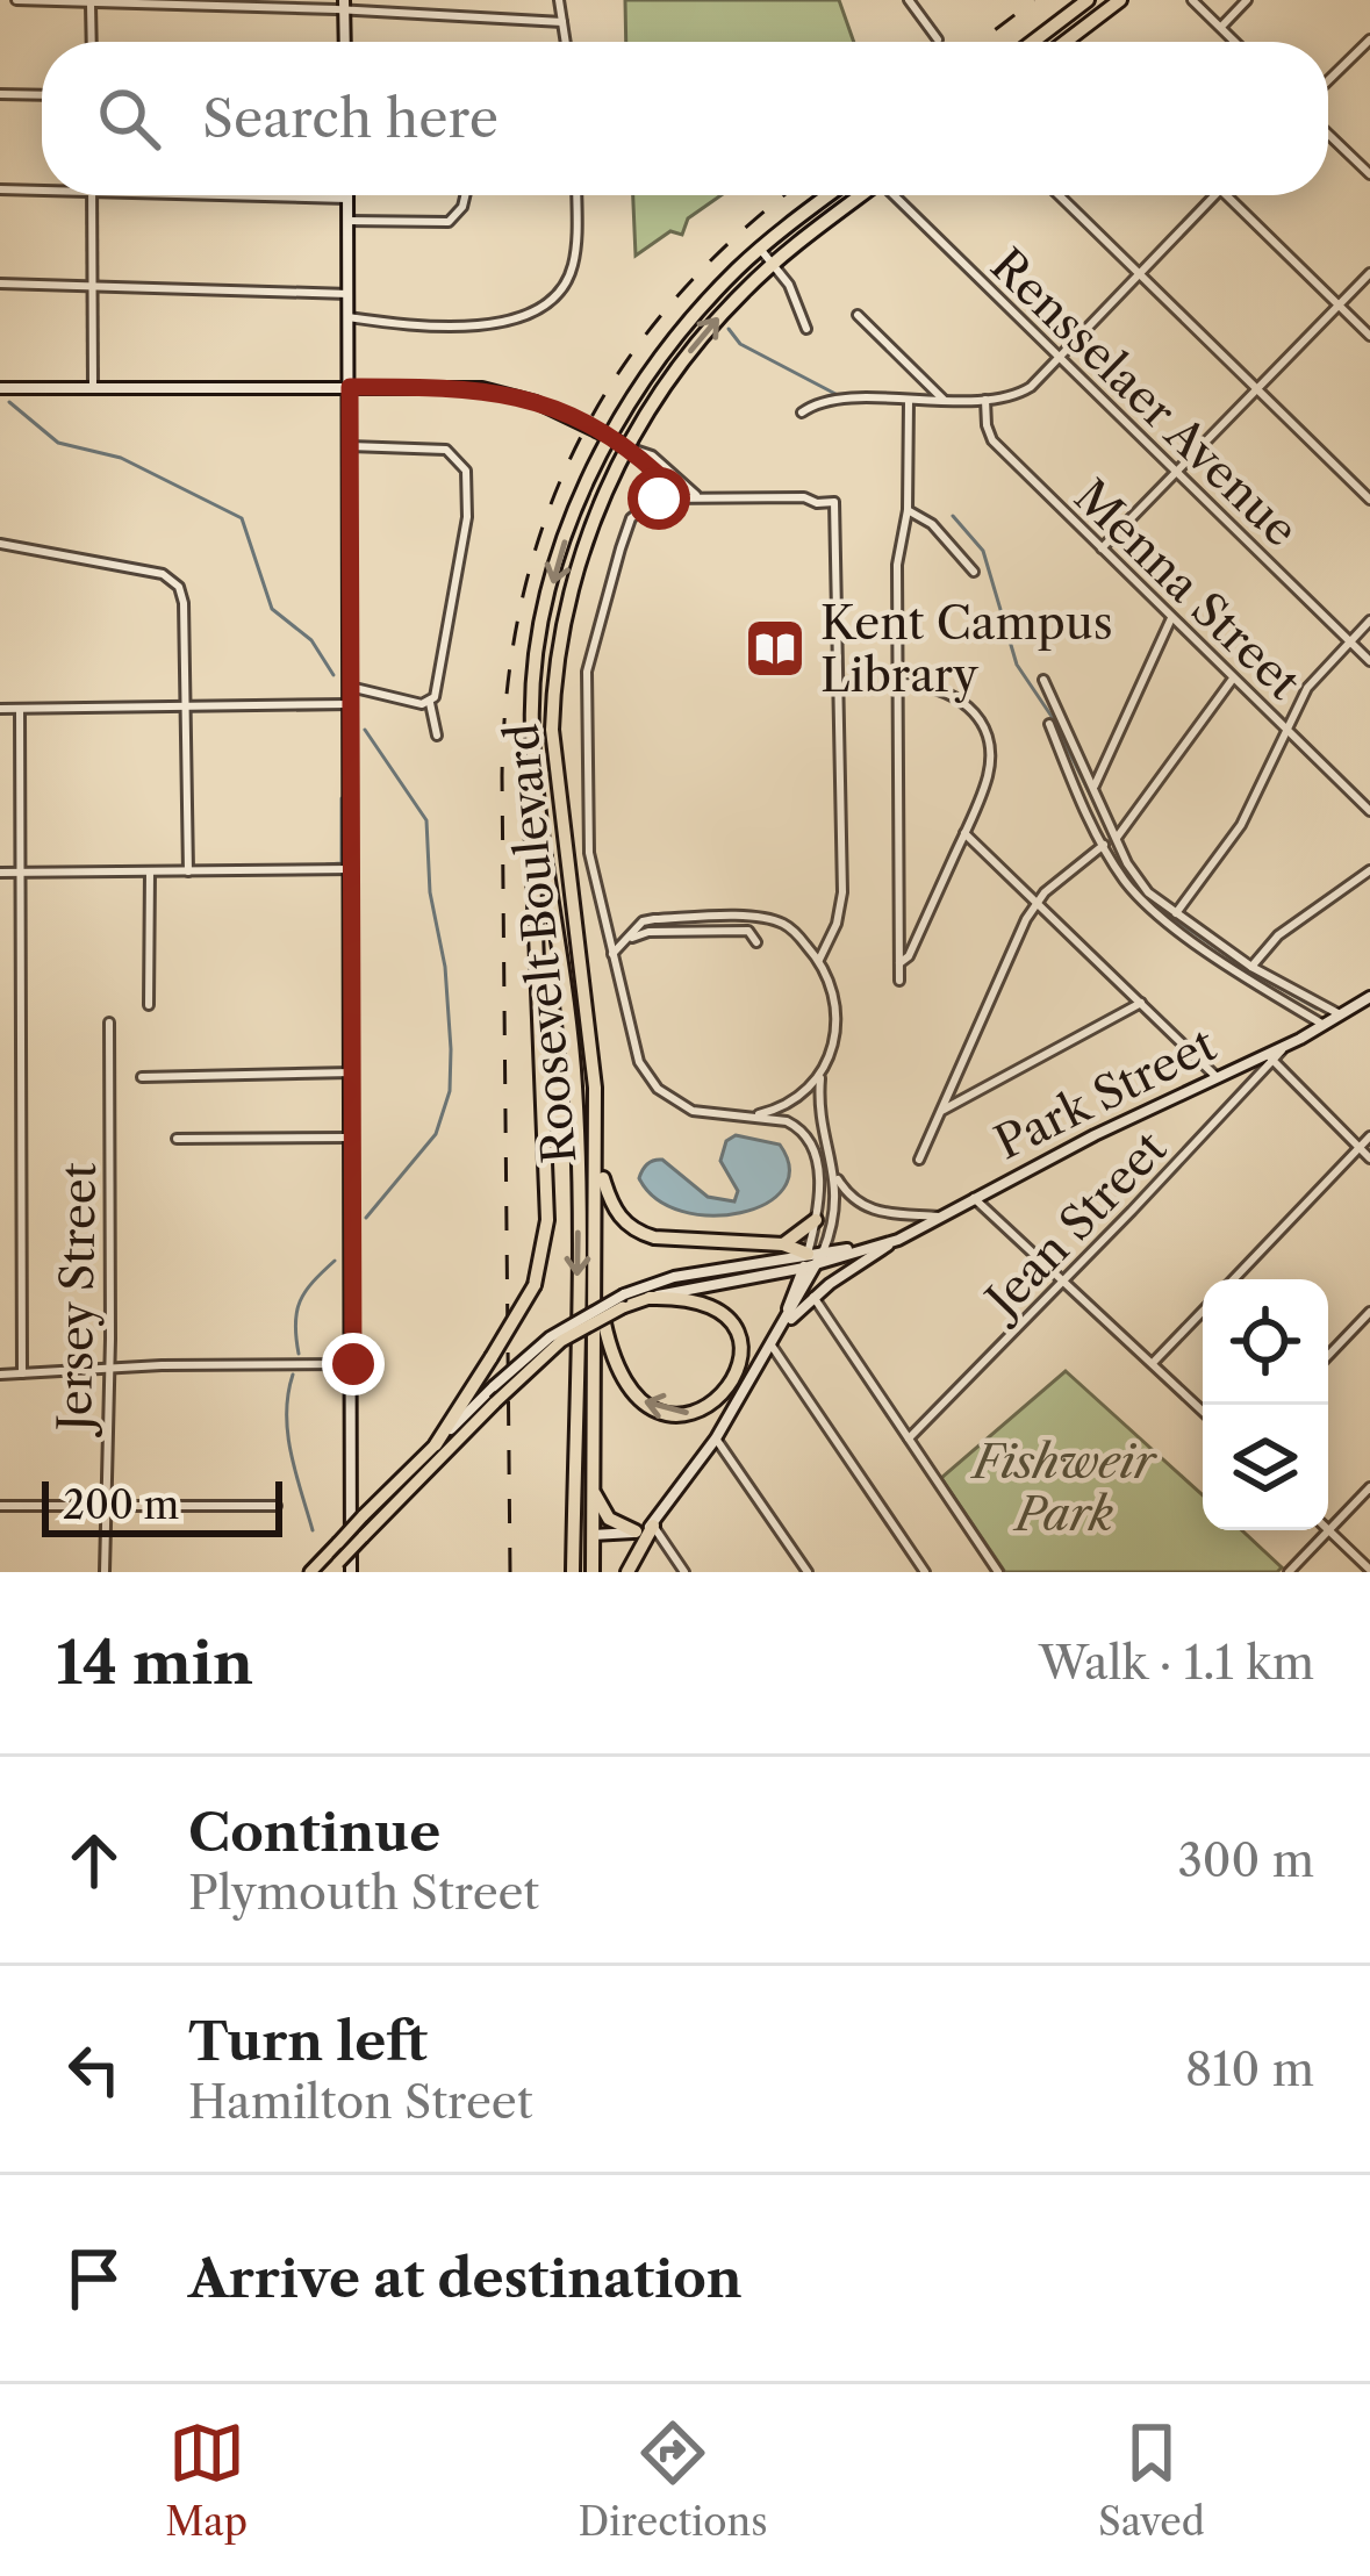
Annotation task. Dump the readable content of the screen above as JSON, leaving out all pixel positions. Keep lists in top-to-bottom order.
{
  "streets": {
    "highway": ["Roosevelt Boulevard"],
    "street": [
      "Rensselaer Avenue",
      "Menna Street",
      "Park Street",
      "Jean Street",
      "Jersey Street"
    ]
  },
  "crossings": [
    ["Park Street", "Jean Street"]
  ],
  "parks": ["Fishweir Park"],
  "places": {
    "library": ["Kent Campus Library"]
  },
  "scale_bar": "200 m",
  "page": {
    "search": "Search here",
    "scale": "200 m",
    "heading": ["14 min", "Walk · 1.1 km"],
    "list": [
      ["Continue", "Plymouth Street", "300 m"],
      ["Turn left", "Hamilton Street", "810 m"],
      "Arrive at destination"
    ],
    "nav": ["Map", "Directions", "Saved"]
  }
}
